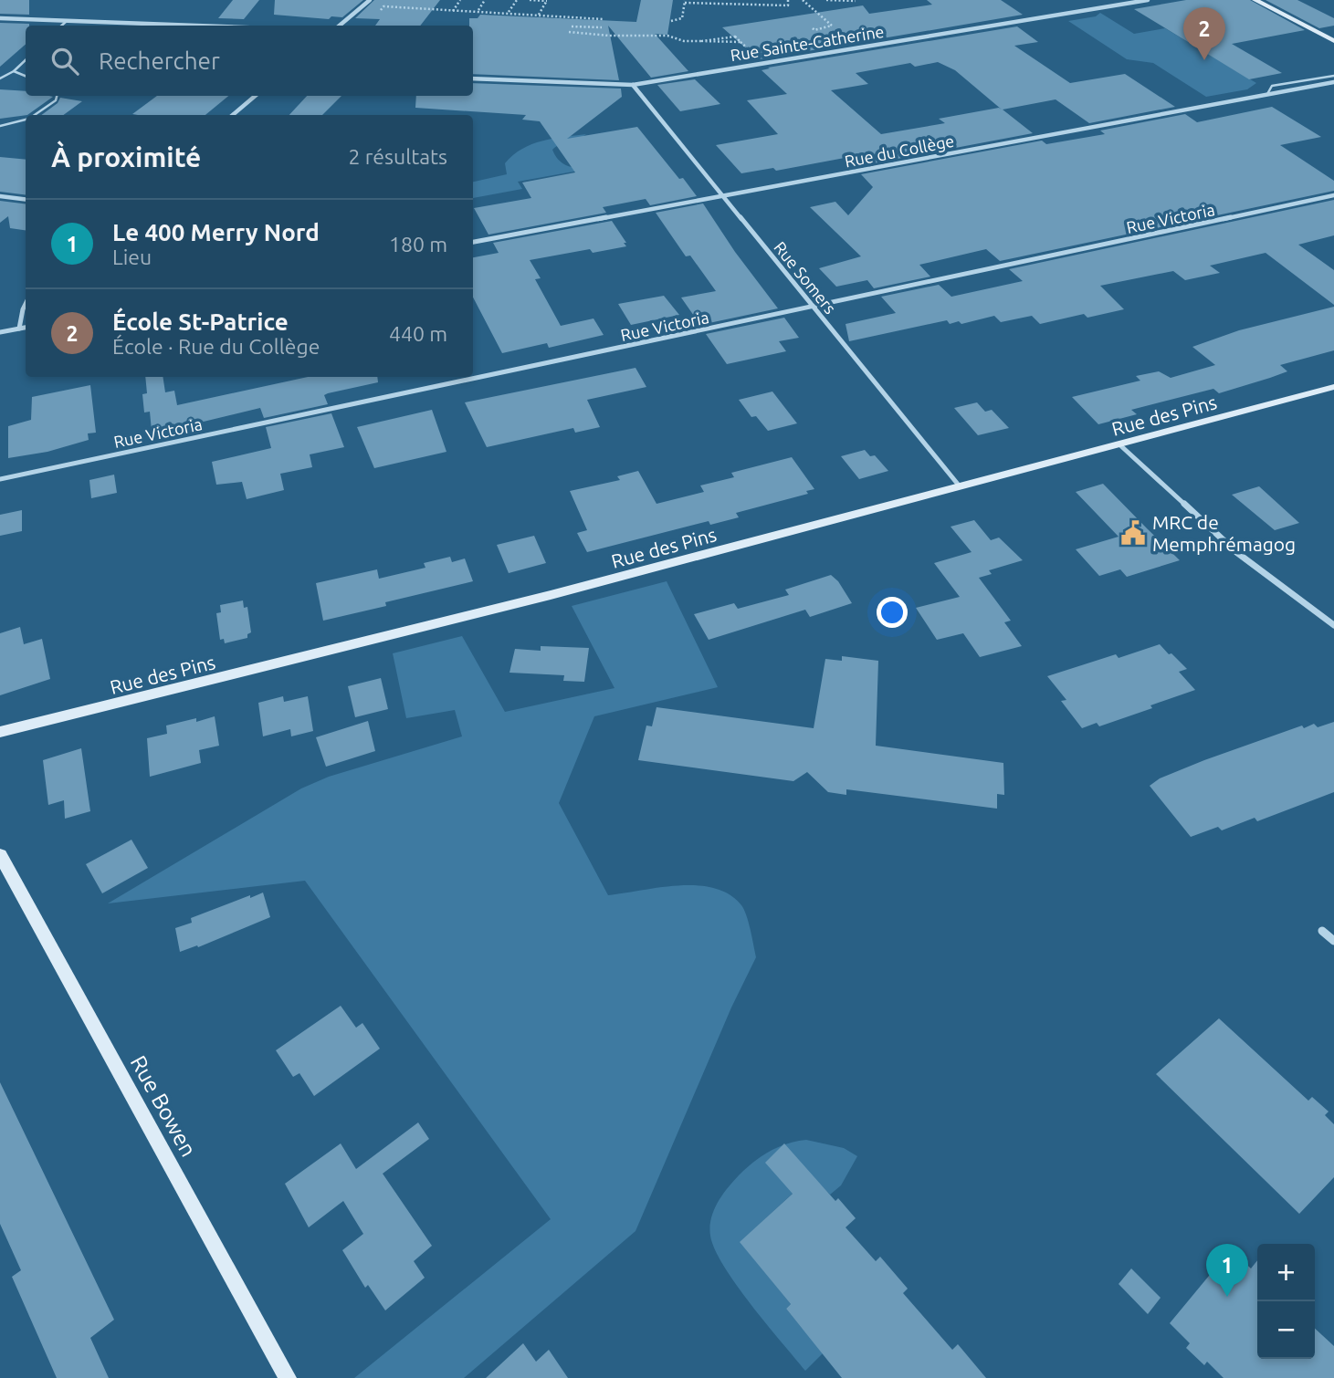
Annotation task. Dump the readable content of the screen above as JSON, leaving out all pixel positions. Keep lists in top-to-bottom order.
{
  "streets": {
    "street": [
      "Rue Sainte-Catherine",
      "Rue du Collège",
      "Rue Victoria",
      "Rue Somers",
      "Rue des Pins",
      "Rue Bowen"
    ]
  },
  "crossings": [
    ["Rue Sainte-Catherine", "Rue Somers"],
    ["Rue du Collège", "Rue Somers"],
    ["Rue Victoria", "Rue Somers"],
    ["Rue Somers", "Rue des Pins"]
  ],
  "places": {
    "public building": ["MRC de Memphrémagog"]
  },
  "page": {
    "pins": ["2", "1"],
    "search": "Rechercher",
    "heading": ["À proximité", "2 résultats"],
    "list": [
      {
        "mark": "1",
        "name": "Le 400 Merry Nord",
        "note": "Lieu",
        "value": "180 m"
      },
      {
        "mark": "2",
        "name": "École St-Patrice",
        "note": "École · Rue du Collège",
        "value": "440 m"
      }
    ],
    "map_buttons": ["+", "−"]
  }
}
